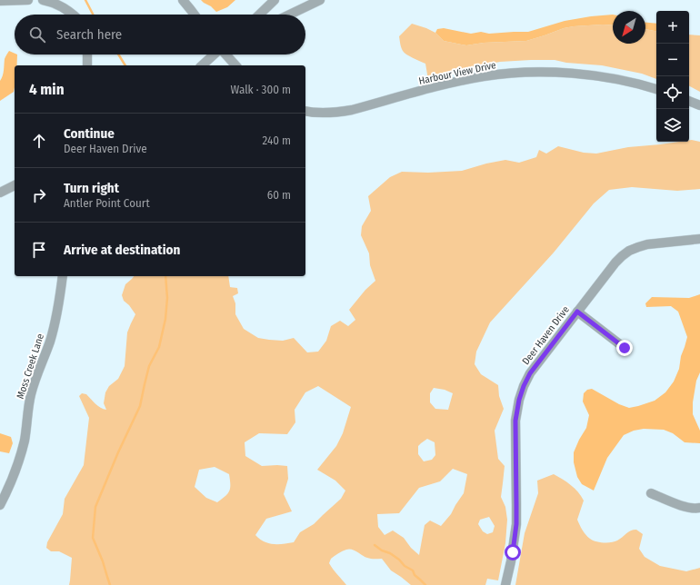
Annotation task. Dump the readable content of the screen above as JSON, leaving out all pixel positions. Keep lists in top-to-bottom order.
{
  "streets": {
    "street": ["Harbour View Drive", "Deer Haven Drive", "Moss Creek Lane"]
  },
  "north": "bottom left",
  "page": {
    "map_buttons": ["+", "−"],
    "search": "Search here",
    "heading": ["4 min", "Walk · 300 m"],
    "list": [
      ["Continue", "Deer Haven Drive", "240 m"],
      ["Turn right", "Antler Point Court", "60 m"],
      "Arrive at destination"
    ]
  }
}
